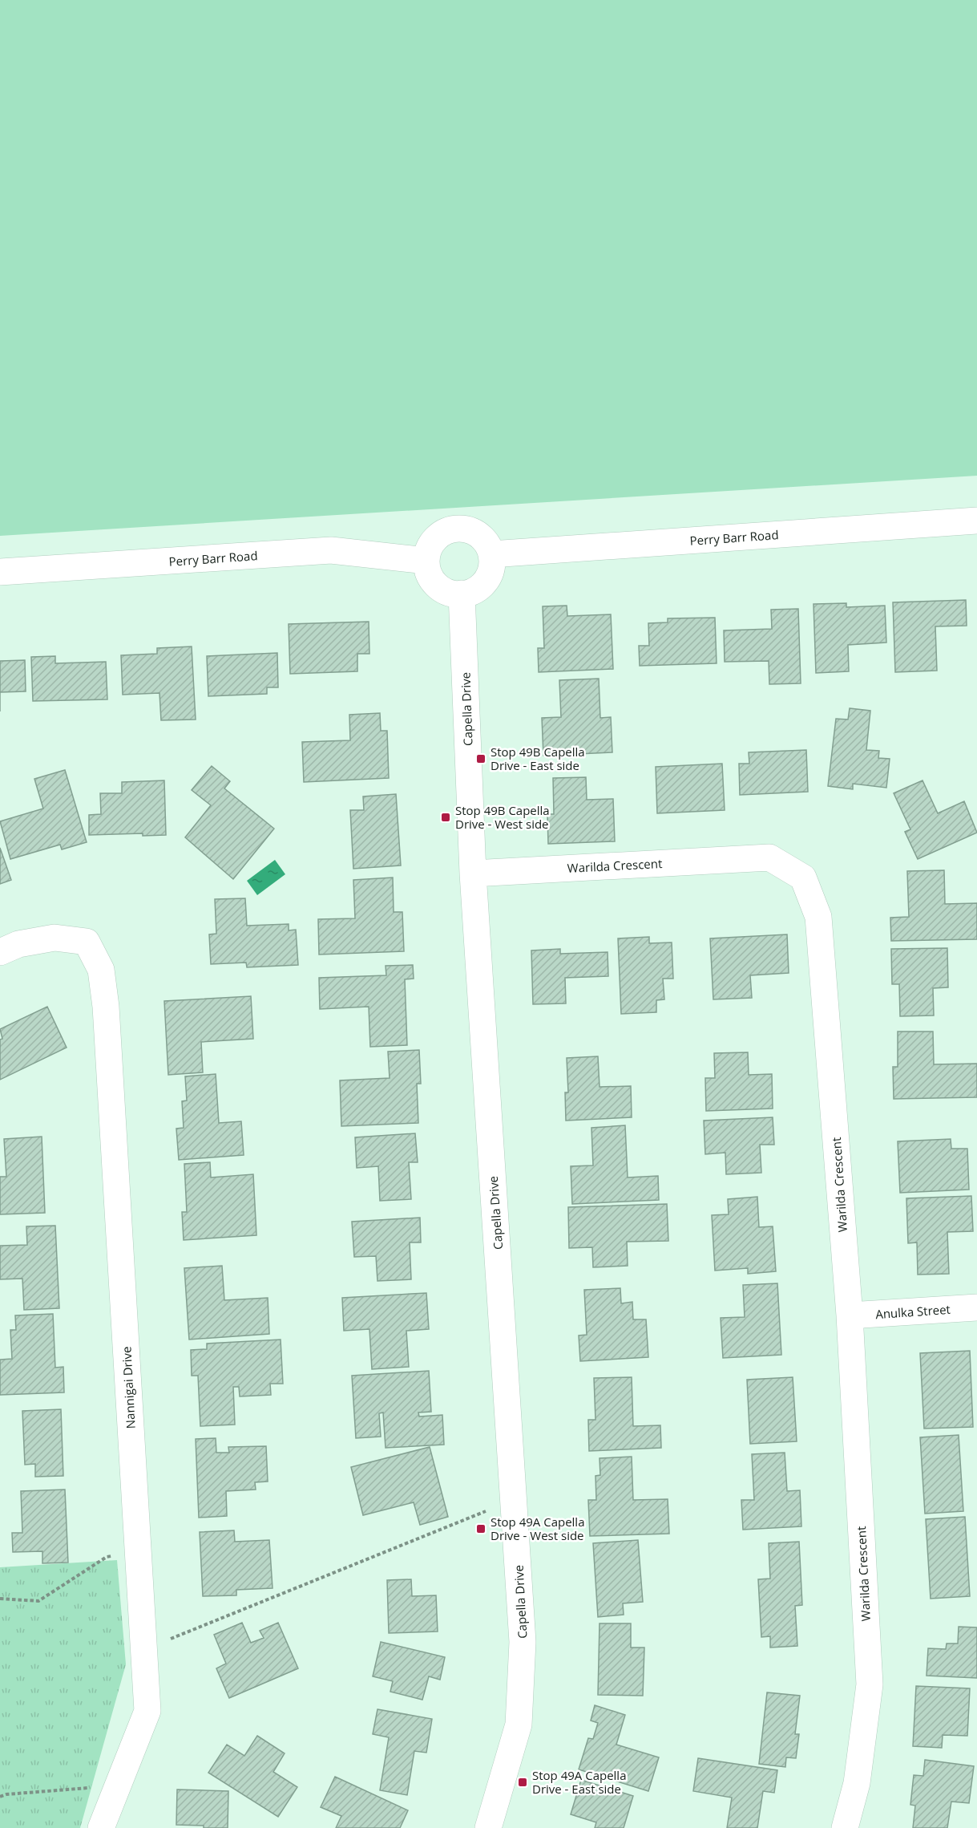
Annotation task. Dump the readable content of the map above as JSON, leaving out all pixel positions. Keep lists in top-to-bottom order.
{
  "streets": {
    "street": [
      "Perry Barr Road",
      "Capella Drive",
      "Warilda Crescent",
      "Anulka Street",
      "Nannigai Drive"
    ]
  },
  "crossings": [
    ["Perry Barr Road", "Capella Drive"],
    ["Capella Drive", "Warilda Crescent"],
    ["Warilda Crescent", "Anulka Street"]
  ],
  "places": {
    "transit": [
      "Stop 49B Capella Drive - East side",
      "Stop 49B Capella Drive - West side",
      "Stop 49A Capella Drive - West side",
      "Stop 49A Capella Drive - East side"
    ]
  }
}
